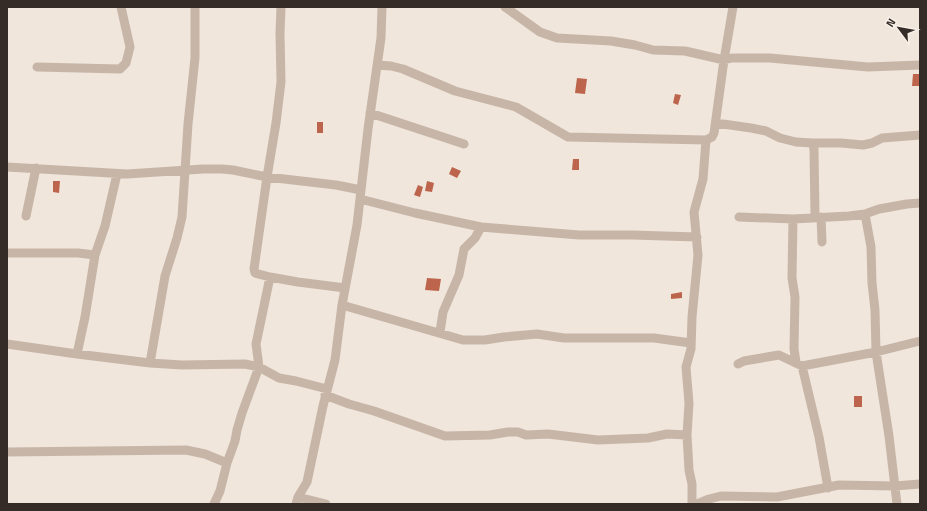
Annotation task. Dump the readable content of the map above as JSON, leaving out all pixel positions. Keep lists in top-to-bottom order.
{
  "north": "top left"
}
